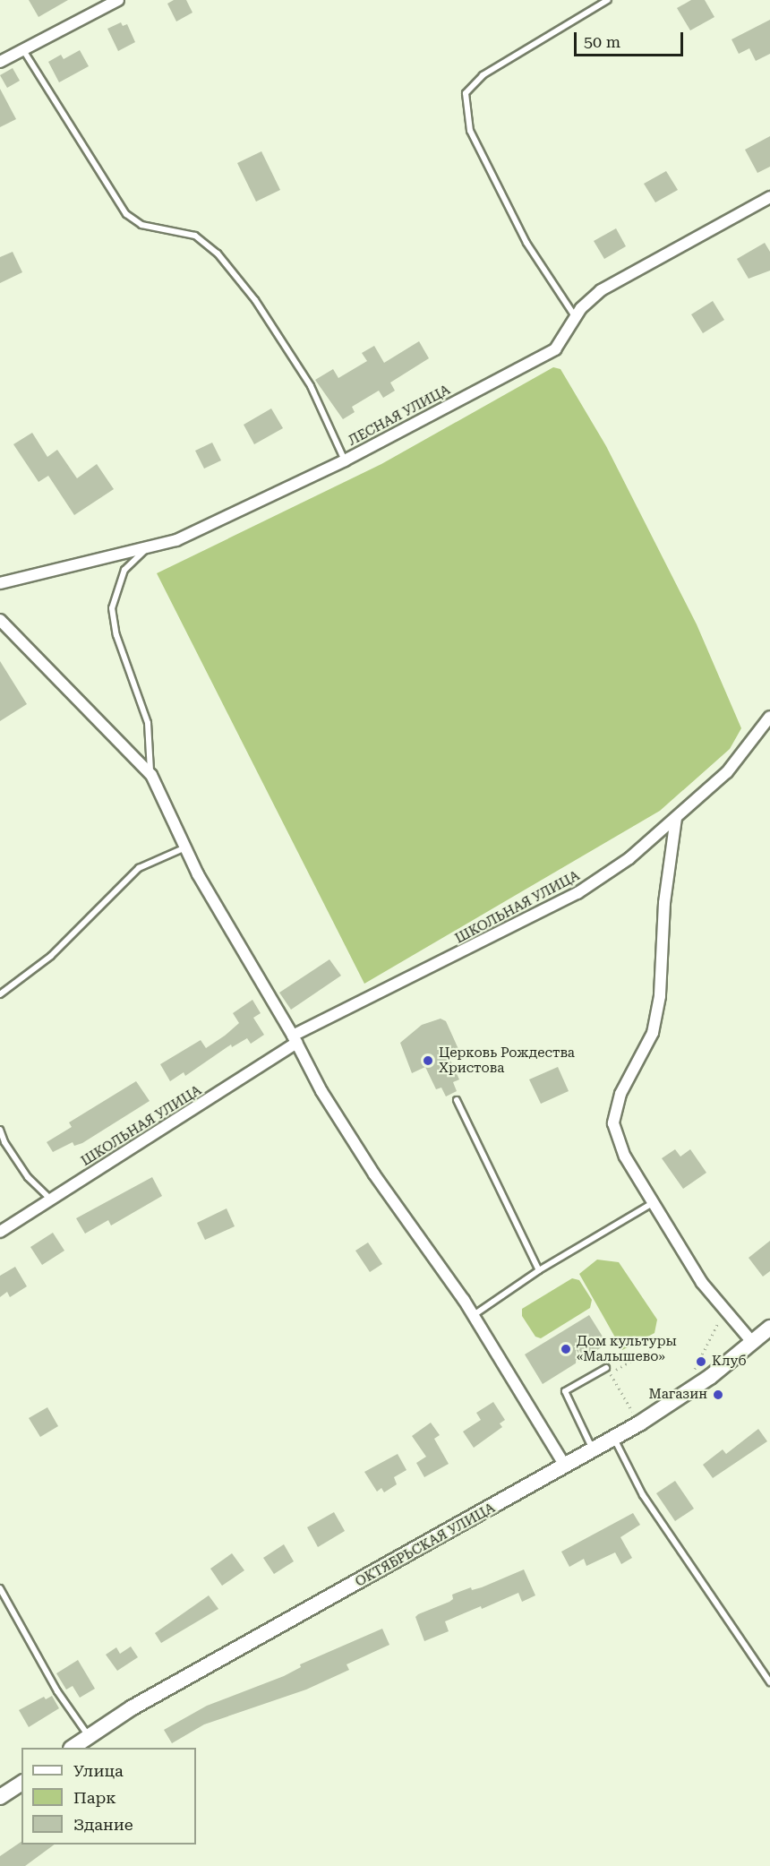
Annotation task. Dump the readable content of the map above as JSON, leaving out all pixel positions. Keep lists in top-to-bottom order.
{
  "streets": {
    "street": ["ЛЕСНАЯ УЛИЦА", "ШКОЛЬНАЯ УЛИЦА", "ОКТЯБРЬСКАЯ УЛИЦА"]
  },
  "places": [
    "Церковь Рождества Христова",
    "Дом культуры «Малышево»",
    "Клуб",
    "Магазин"
  ],
  "legend": ["Улица", "Парк", "Здание"],
  "scale_bar": "50 m"
}
